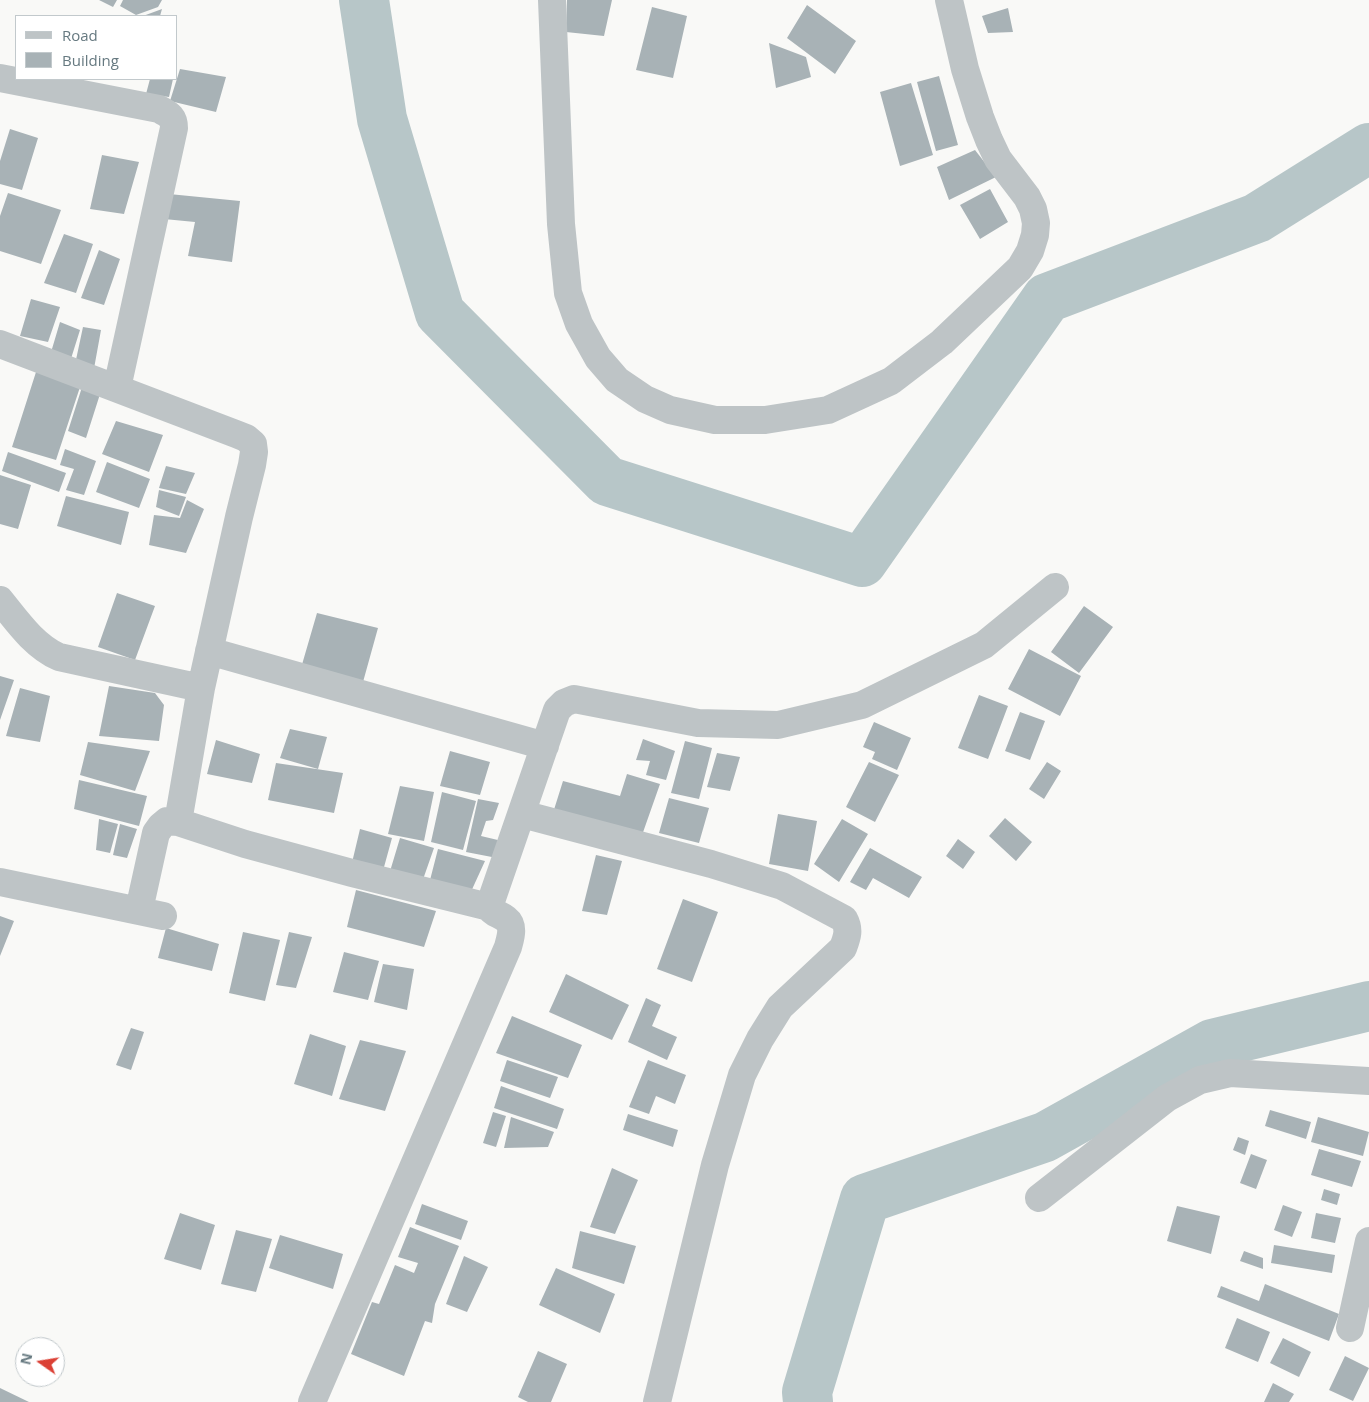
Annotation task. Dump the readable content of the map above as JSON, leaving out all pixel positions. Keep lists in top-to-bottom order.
{
  "legend": ["Road", "Building"],
  "north": "left"
}
